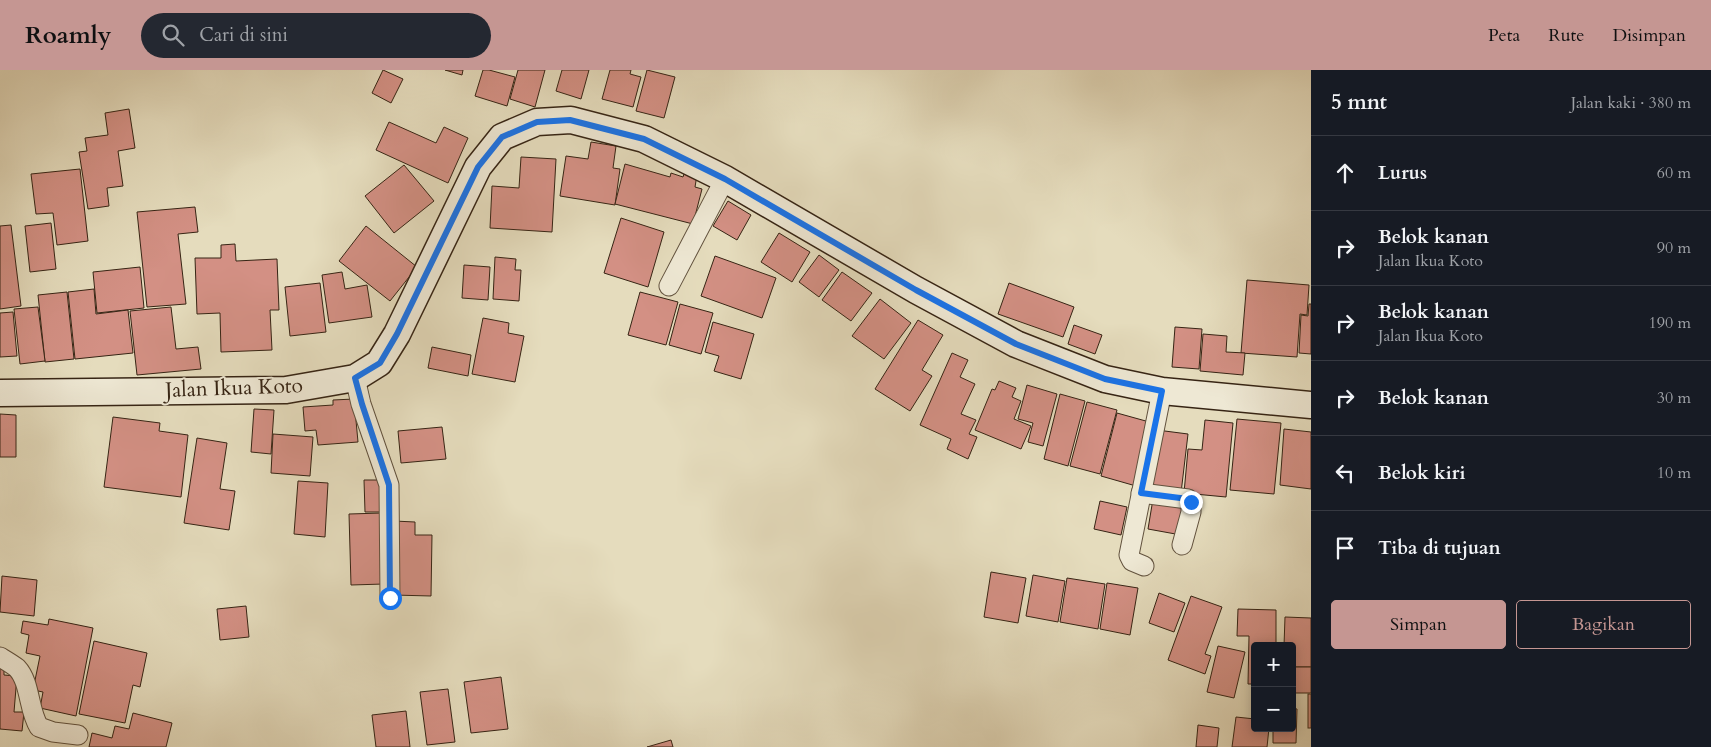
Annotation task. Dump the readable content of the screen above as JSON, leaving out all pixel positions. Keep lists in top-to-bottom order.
{
  "streets": {
    "street": ["Jalan Ikua Koto"]
  },
  "page": {
    "header": "Roamly",
    "search": "Cari di sini",
    "nav": ["Peta", "Rute", "Disimpan"],
    "heading": ["5 mnt", "Jalan kaki · 380 m"],
    "list": [
      ["Lurus", "60 m"],
      ["Belok kanan", "Jalan Ikua Koto", "90 m"],
      ["Belok kanan", "Jalan Ikua Koto", "190 m"],
      ["Belok kanan", "30 m"],
      ["Belok kiri", "10 m"],
      "Tiba di tujuan"
    ],
    "buttons": ["Simpan", "Bagikan"],
    "map_buttons": ["+", "−"]
  }
}
